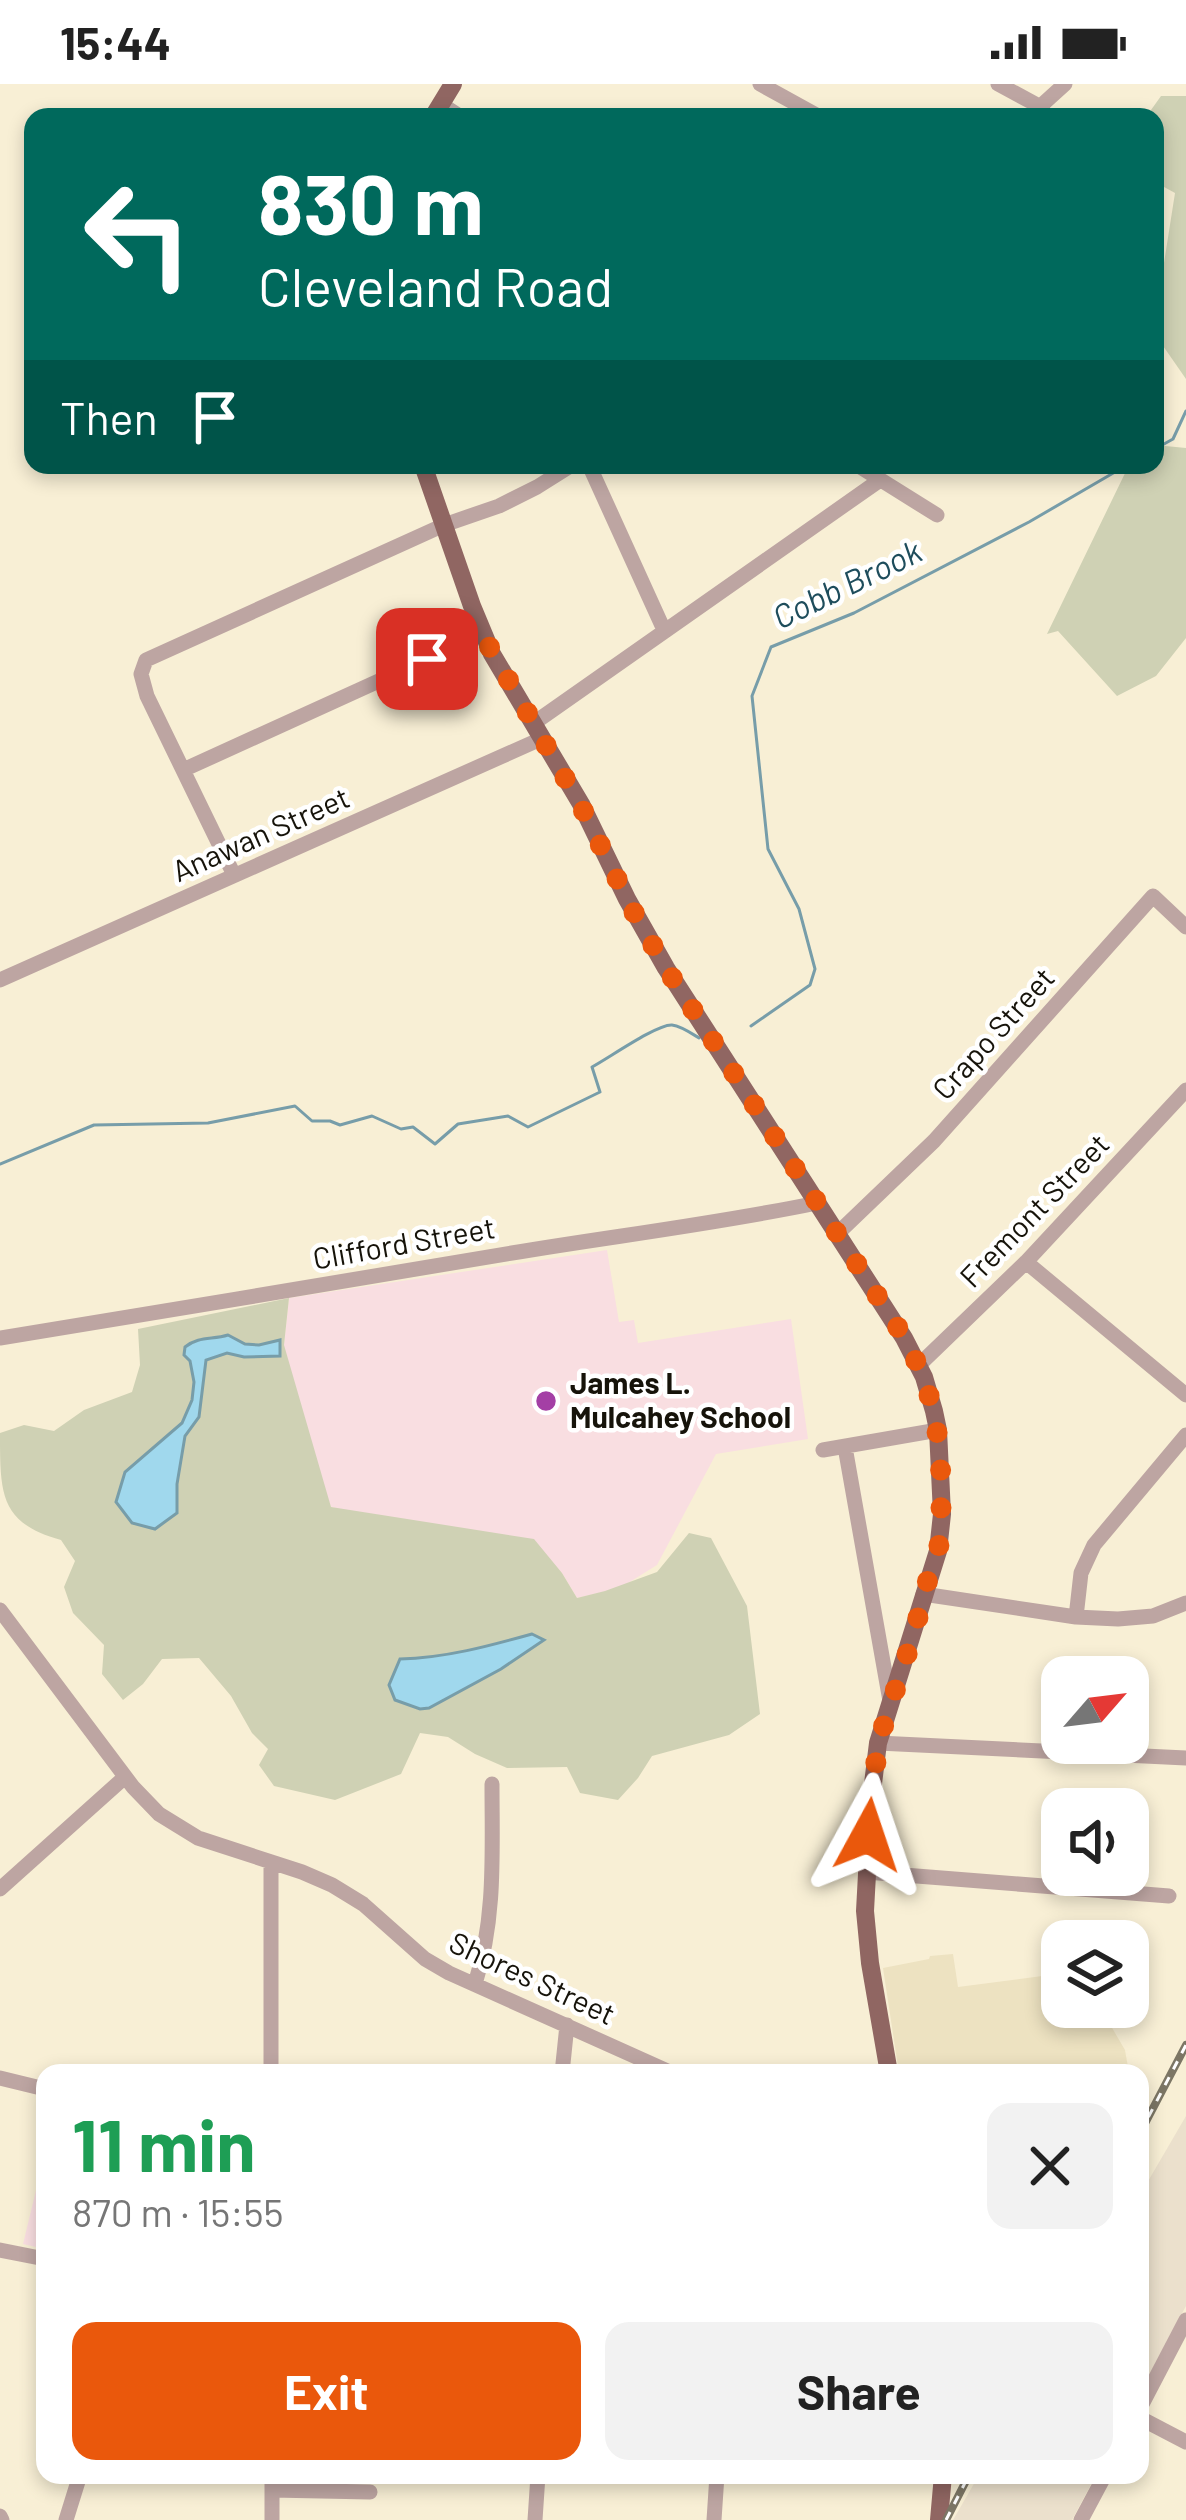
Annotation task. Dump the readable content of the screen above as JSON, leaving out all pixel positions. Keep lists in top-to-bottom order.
{
  "streets": {
    "street": [
      "Anawan Street",
      "Crapo Street",
      "Fremont Street",
      "Clifford Street",
      "Shores Street"
    ]
  },
  "water": ["Cobb Brook"],
  "places": ["James L. Mulcahey School"],
  "north": "top right",
  "page": {
    "status": "15:44",
    "turn": ["830 m", "Cleveland Road"],
    "then": "Then",
    "heading": ["11 min", "870 m · 15:55"],
    "buttons": ["Exit", "Share"]
  }
}
